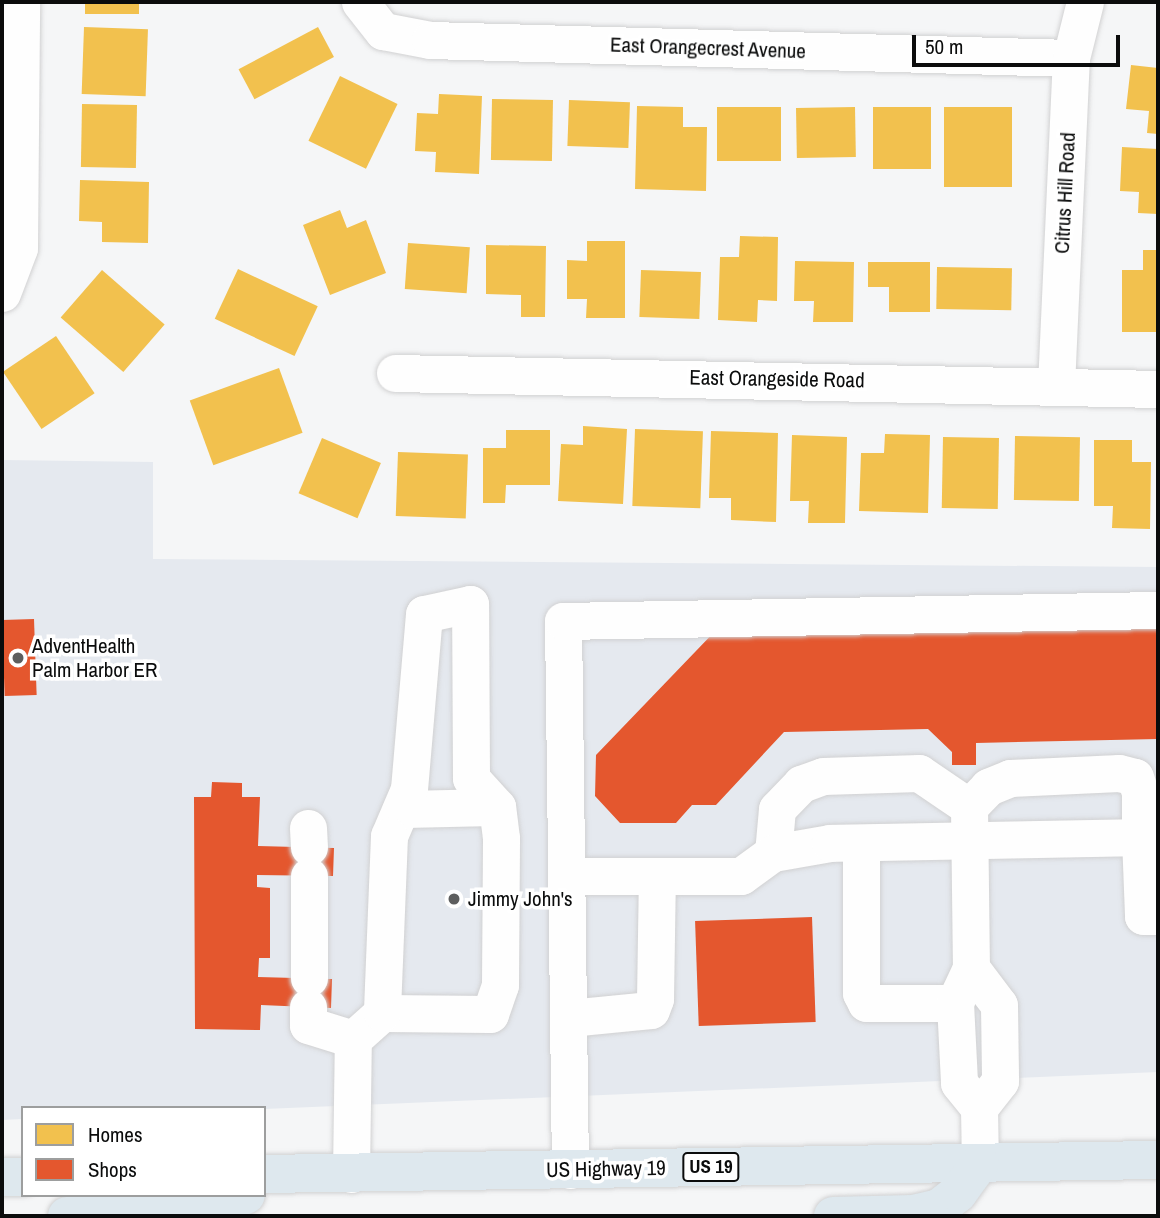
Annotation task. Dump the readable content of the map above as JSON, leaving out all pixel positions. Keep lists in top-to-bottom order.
{
  "streets": {
    "highway": ["US 19", "US Highway 19"],
    "street": ["East Orangecrest Avenue", "Citrus Hill Road", "East Orangeside Road"]
  },
  "crossings": [
    ["East Orangecrest Avenue", "Citrus Hill Road"],
    ["Citrus Hill Road", "East Orangeside Road"]
  ],
  "places": ["AdventHealth Palm Harbor ER", "Jimmy John's"],
  "legend": ["Homes", "Shops"],
  "scale_bar": "50 m"
}
